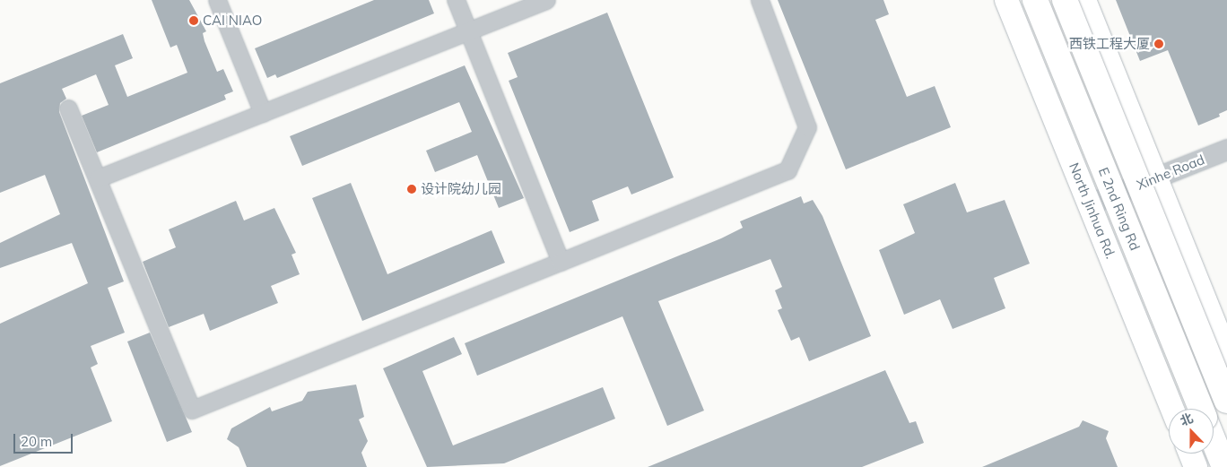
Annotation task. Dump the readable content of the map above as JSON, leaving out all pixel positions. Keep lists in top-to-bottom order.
{
  "streets": {
    "highway": ["E 2nd Ring Rd"],
    "main road": ["North Jinhua Rd."],
    "street": ["Xinhe Road"]
  },
  "crossings": [
    ["Xinhe Road", "North Jinhua Rd."]
  ],
  "places": ["CAI NIAO", "西铁工程大厦", "设计院幼儿园"],
  "scale_bar": "20 m",
  "north": "top"
}
